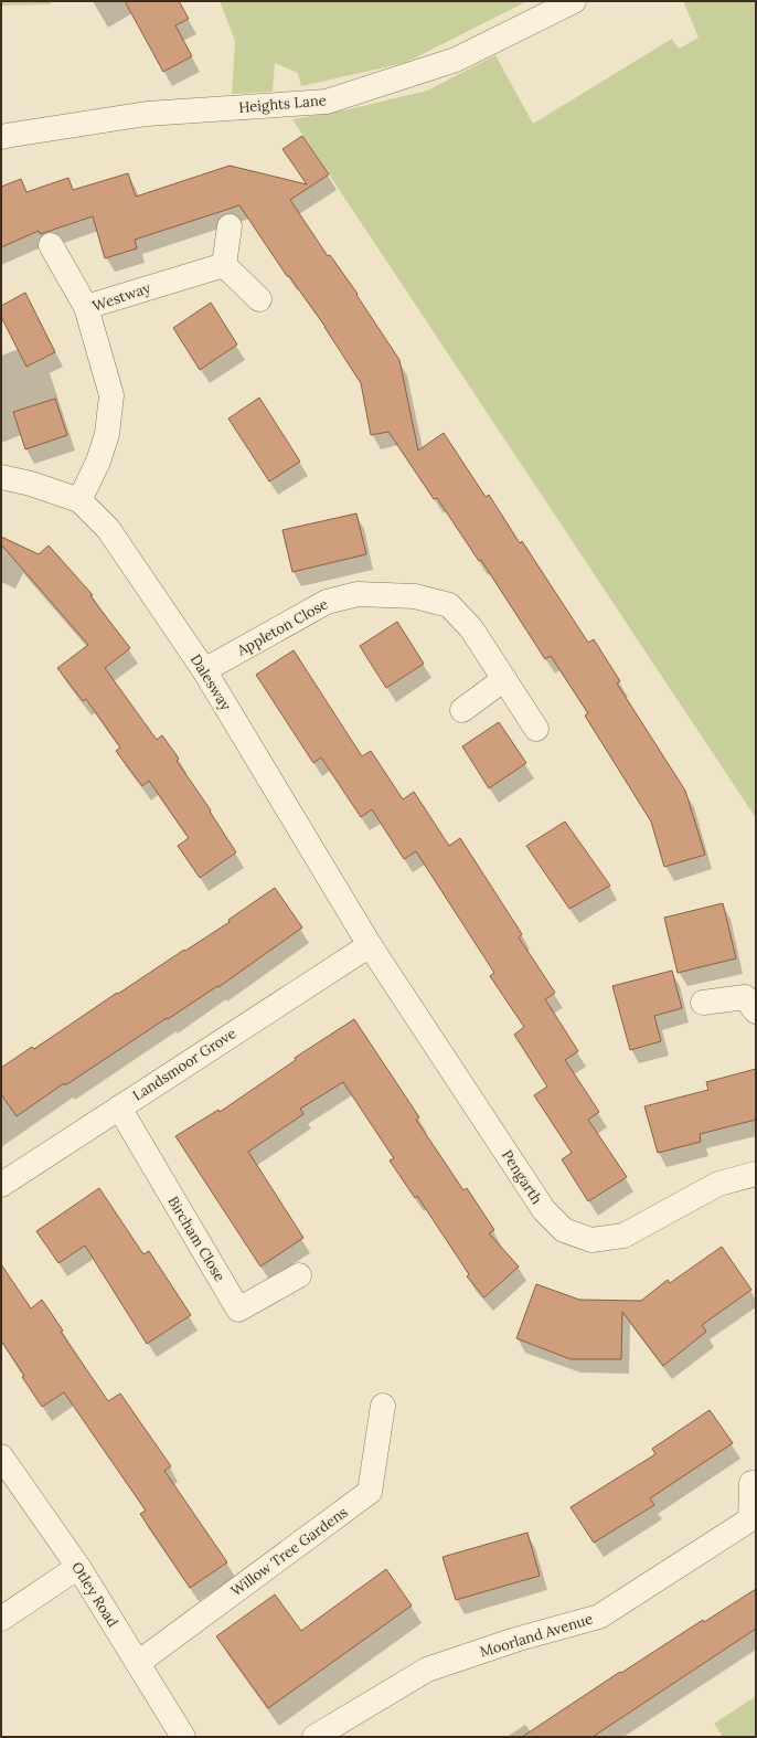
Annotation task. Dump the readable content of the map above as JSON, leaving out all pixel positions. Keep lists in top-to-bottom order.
{
  "streets": {
    "street": [
      "Heights Lane",
      "Westway",
      "Appleton Close",
      "Dalesway",
      "Landsmoor Grove",
      "Pengarth",
      "Bircham Close",
      "Willow Tree Gardens",
      "Otley Road",
      "Moorland Avenue"
    ]
  },
  "crossings": [
    ["Westway", "Dalesway"],
    ["Appleton Close", "Dalesway"],
    ["Dalesway", "Landsmoor Grove"],
    ["Dalesway", "Pengarth"],
    ["Landsmoor Grove", "Pengarth"],
    ["Landsmoor Grove", "Bircham Close"],
    ["Willow Tree Gardens", "Otley Road"]
  ]
}
